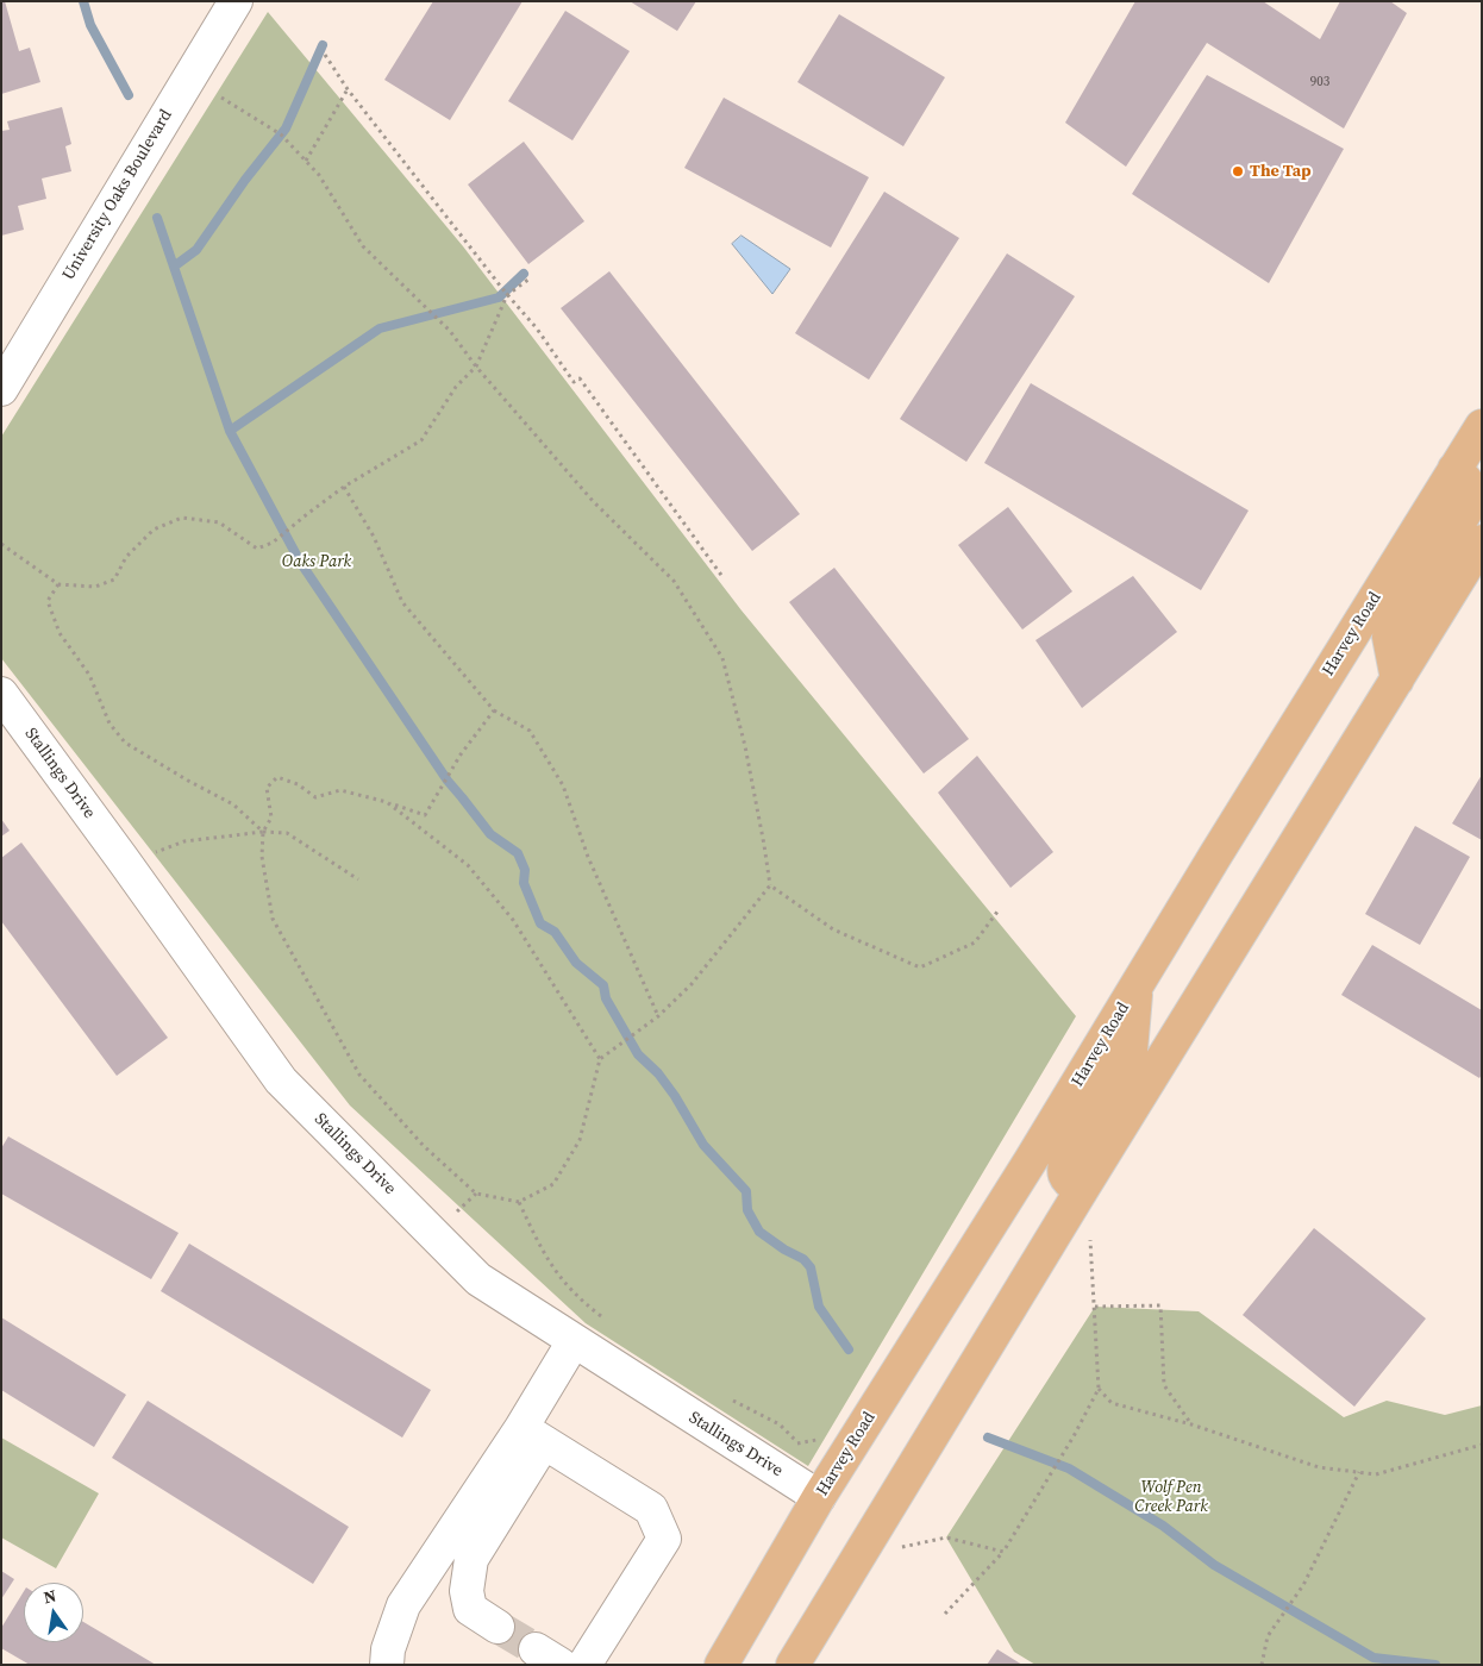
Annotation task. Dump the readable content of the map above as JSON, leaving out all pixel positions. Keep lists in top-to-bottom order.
{
  "streets": {
    "main road": ["Harvey Road"],
    "street": ["University Oaks Boulevard", "Stallings Drive"]
  },
  "crossings": [
    ["Harvey Road", "Stallings Drive"]
  ],
  "parks": ["Oaks Park", "Wolf Pen Creek Park"],
  "places": ["The Tap"],
  "house_numbers": ["903"],
  "north": "top"
}
